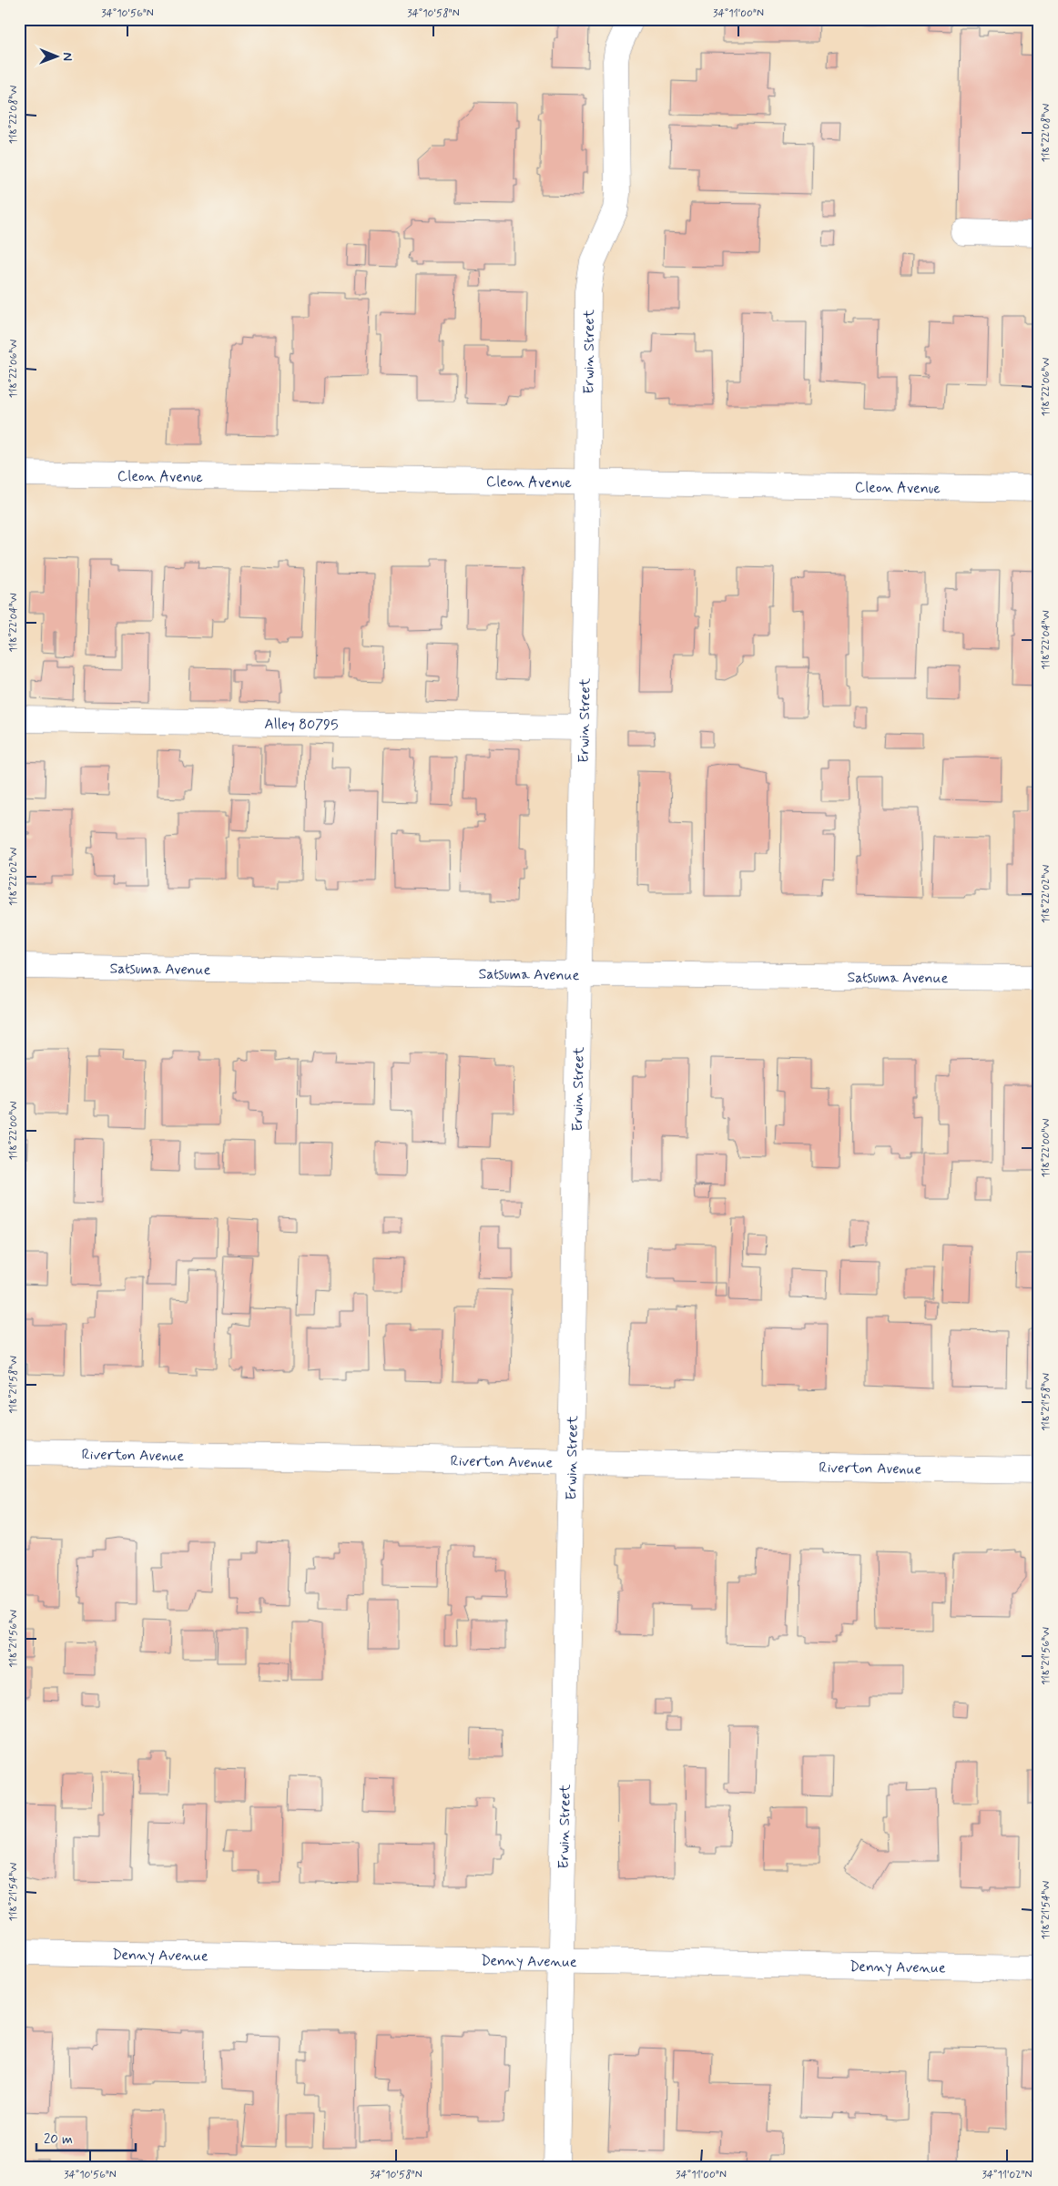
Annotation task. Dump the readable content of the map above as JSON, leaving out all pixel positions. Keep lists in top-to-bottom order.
{
  "streets": {
    "street": [
      "Erwin Street",
      "Cleon Avenue",
      "Alley 80795",
      "Satsuma Avenue",
      "Riverton Avenue",
      "Denny Avenue"
    ]
  },
  "crossings": [
    ["Erwin Street", "Cleon Avenue"],
    ["Erwin Street", "Alley 80795"],
    ["Erwin Street", "Satsuma Avenue"],
    ["Erwin Street", "Riverton Avenue"],
    ["Erwin Street", "Denny Avenue"]
  ],
  "scale_bar": "20 m",
  "north": "right",
  "coordinates": [
    "34°10'56\"N",
    "34°10'58\"N",
    "34°11'00\"N",
    "118°22'08\"W",
    "118°22'06\"W",
    "118°22'04\"W",
    "118°22'02\"W",
    "118°22'00\"W",
    "118°21'58\"W",
    "118°21'56\"W",
    "118°21'54\"W",
    "34°11'02\"N"
  ]
}
